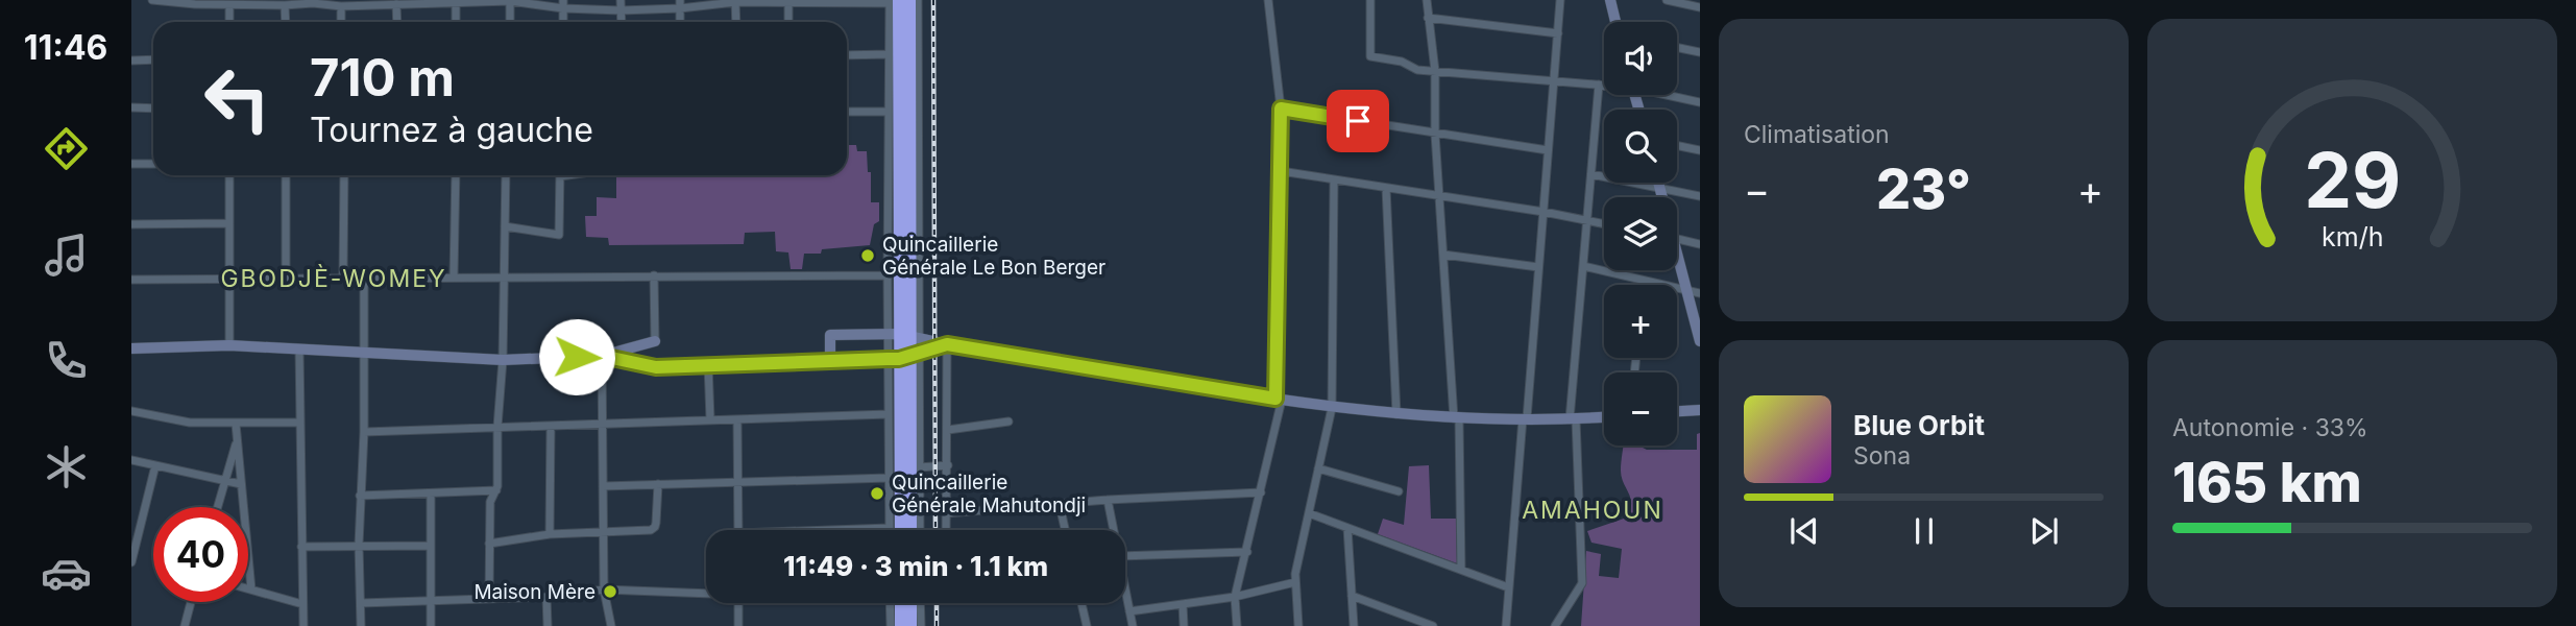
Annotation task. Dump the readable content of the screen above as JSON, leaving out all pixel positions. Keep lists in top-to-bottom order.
{
  "districts": ["GBODJÈ-WOMEY", "AMAHOUN"],
  "places": ["Quincaillerie Générale Le Bon Berger", "Quincaillerie Générale Mahutondji", "Maison Mère"],
  "page": {
    "tabs": "11:46",
    "tile": [
      "Climatisation",
      ["Autonomie · 33%", "165 km"]
    ],
    "map_buttons": ["+", "−"],
    "turn": ["710 m", "Tournez à gauche"],
    "heat": ["−", "23°", "+"],
    "song": ["Blue Orbit", "Sona"],
    "limit": "40",
    "trip": "11:49 · 3 min · 1.1 km",
    "gauge": ["29", "km/h"]
  }
}
